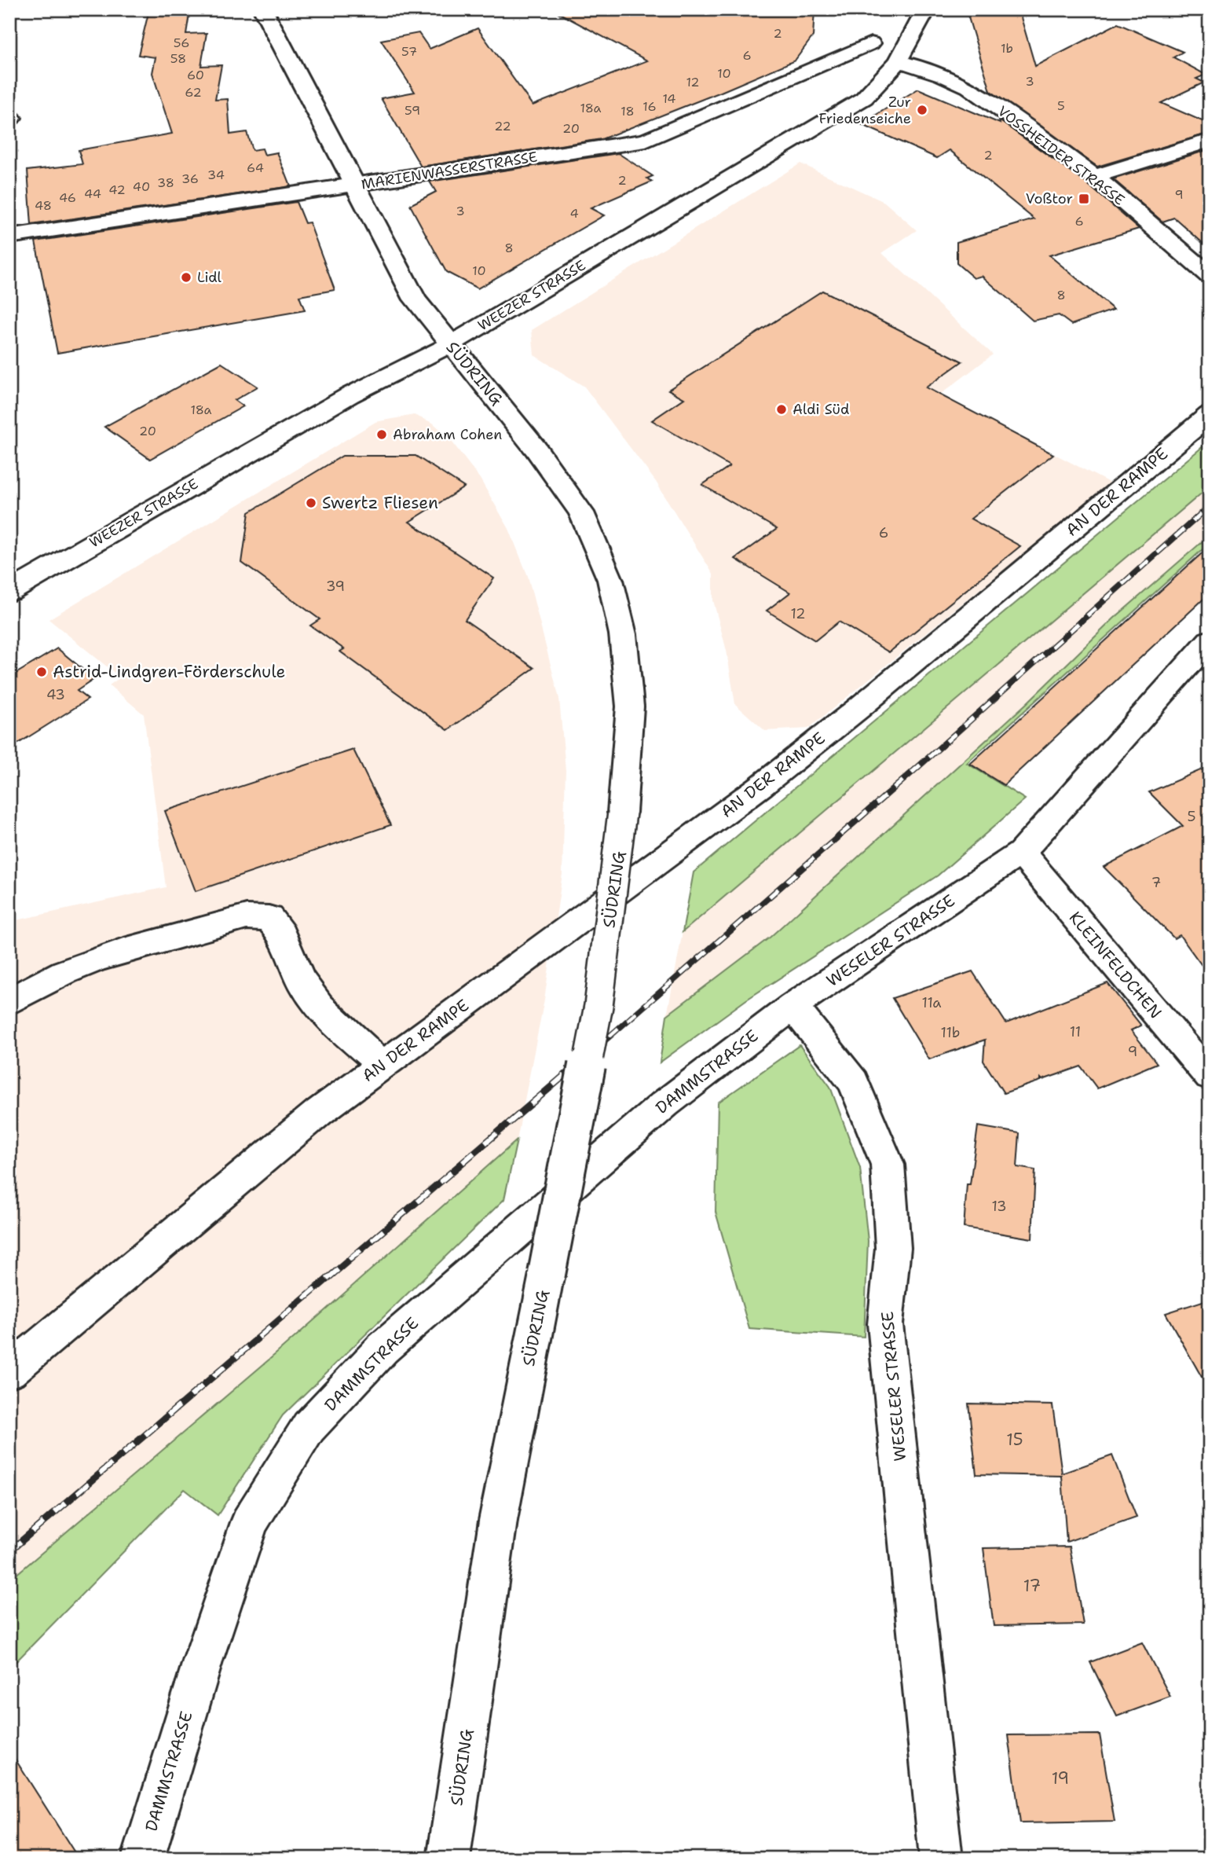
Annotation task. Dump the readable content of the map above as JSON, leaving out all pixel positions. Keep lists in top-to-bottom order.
{
  "streets": {
    "street": [
      "VOSSHEIDER STRASSE",
      "MARIENWASSERSTRASSE",
      "WEEZER STRASSE",
      "SÜDRING",
      "AN DER RAMPE",
      "WESELER STRASSE",
      "KLEINFELDCHEN",
      "DAMMSTRASSE"
    ]
  },
  "crossings": [
    ["VOSSHEIDER STRASSE", "WEEZER STRASSE"],
    ["MARIENWASSERSTRASSE", "SÜDRING"],
    ["WEEZER STRASSE", "SÜDRING"],
    ["WESELER STRASSE", "KLEINFELDCHEN"],
    ["WESELER STRASSE", "DAMMSTRASSE"]
  ],
  "places": {
    "other": [
      "Zur Friedenseiche",
      "Lidl",
      "Aldi Süd",
      "Abraham Cohen",
      "Swertz Fliesen",
      "Astrid-Lindgren-Förderschule"
    ],
    "transit": ["Voßtor"]
  },
  "house_numbers": [
    "2",
    "56",
    "1b",
    "57",
    "6",
    "58",
    "10",
    "60",
    "3",
    "12",
    "62",
    "14",
    "5",
    "16",
    "18a",
    "59",
    "18",
    "22",
    "20",
    "2",
    "64",
    "34",
    "36",
    "2",
    "38",
    "40",
    "42",
    "44",
    "9",
    "46",
    "48",
    "3",
    "4",
    "6",
    "8",
    "10",
    "8",
    "18a",
    "20",
    "6",
    "39",
    "12",
    "43",
    "5",
    "7",
    "11a",
    "11",
    "11b",
    "9",
    "13",
    "15",
    "17",
    "19"
  ]
}
